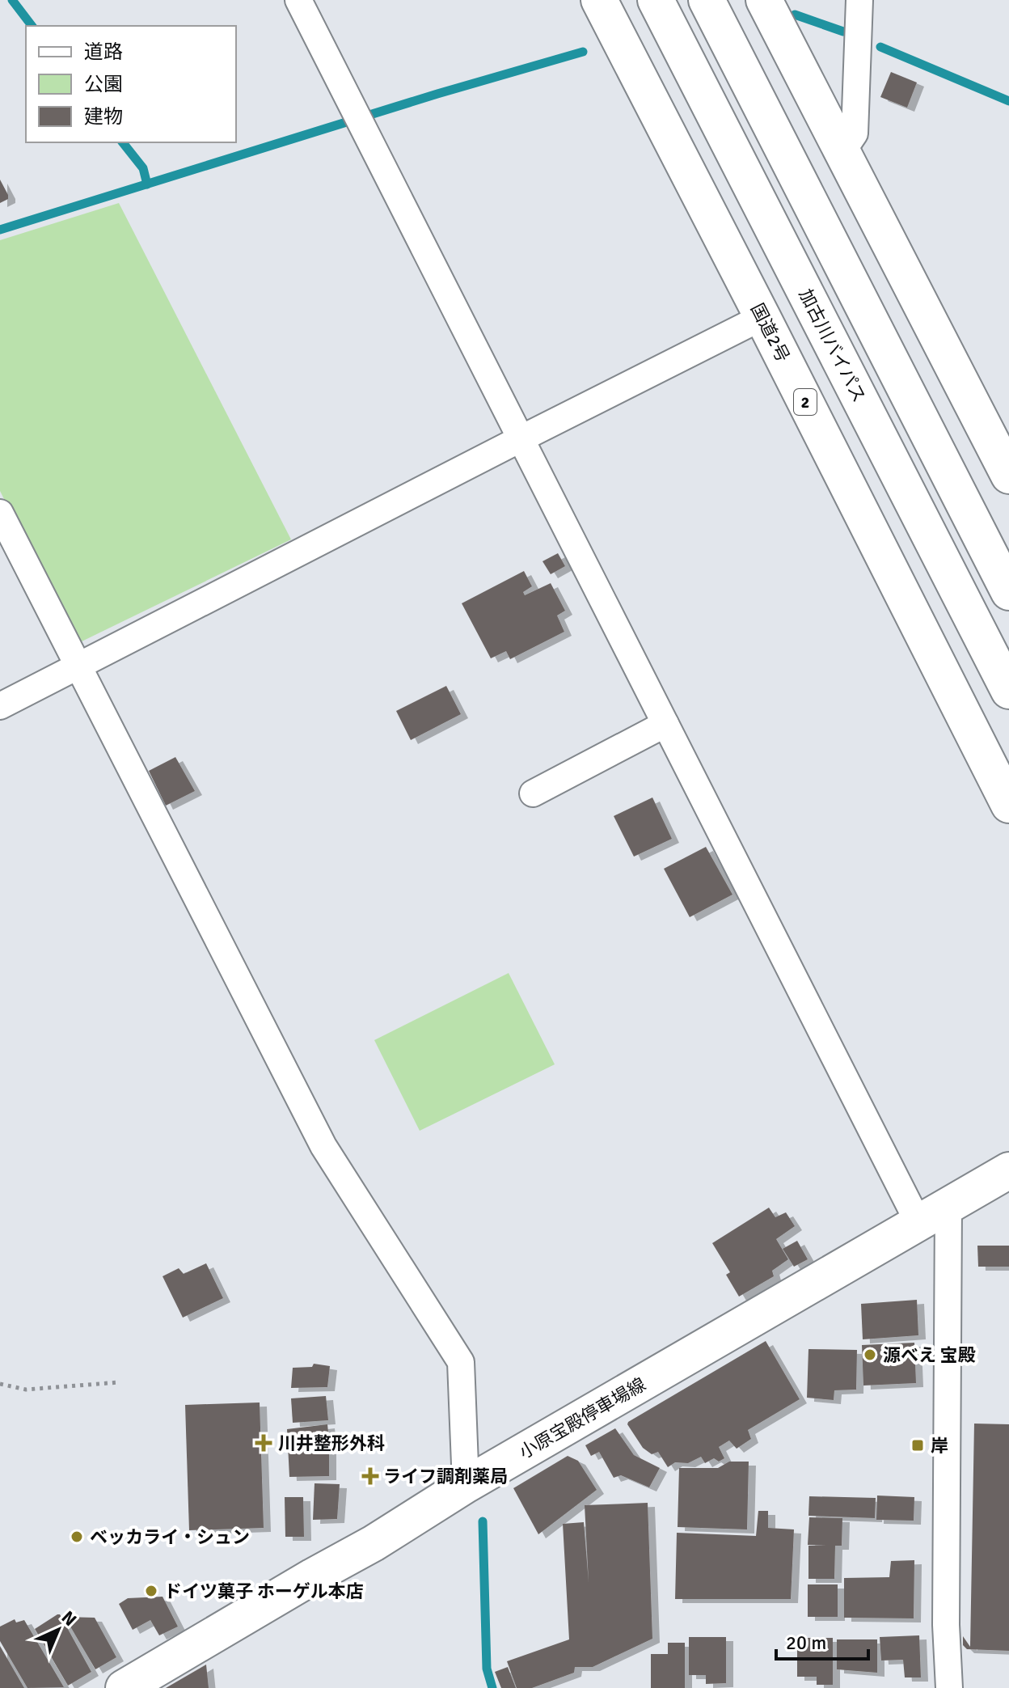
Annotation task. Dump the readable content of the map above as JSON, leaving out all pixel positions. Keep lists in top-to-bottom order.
{
  "streets": {
    "main road": [
      "国道2号",
      "加古川バイパス",
      "2",
      "小原宝殿停車場線"
    ]
  },
  "places": {
    "other": ["源べえ 宝殿", "ベッカライ・シュン", "ドイツ菓子 ホーゲル本店"],
    "health": ["川井整形外科", "ライフ調剤薬局"],
    "transit": ["岸"]
  },
  "legend": ["道路", "公園", "建物"],
  "scale_bar": "20 m",
  "north": "top right"
}
